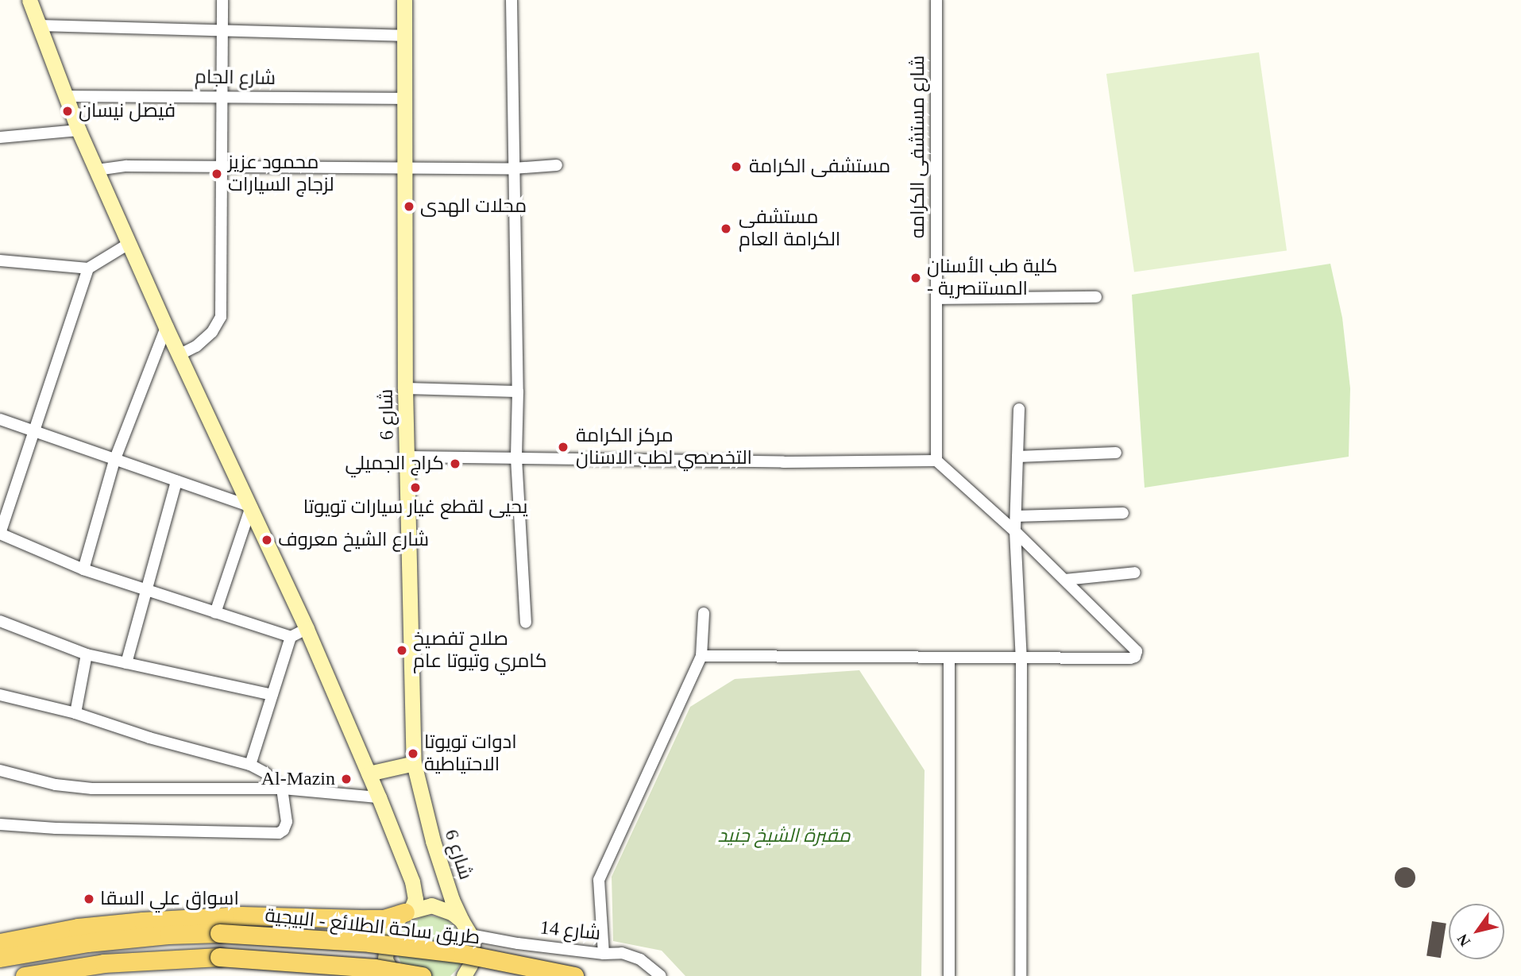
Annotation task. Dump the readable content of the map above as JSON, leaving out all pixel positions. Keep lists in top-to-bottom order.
{
  "streets": {
    "main road": ["طريق ساحة الطلائع - البيجية"],
    "street": [
      "شارع الجام",
      "شارع مستشفى الكرامه",
      "شارع 6",
      "شارع 14"
    ]
  },
  "crossings": [
    ["شارع الجام", "شارع 6"],
    ["شارع 6", "شارع 14"]
  ],
  "parks": ["مقبرة الشيخ جنيد"],
  "places": [
    "فيصل نيسان",
    "مستشفى الكرامة",
    "محمود عزيز لزجاج السيارات",
    "محلات الهدى",
    "مستشفى الكرامة العام",
    "كلية طب الأسنان - المستنصرية",
    "مركز الكرامة التخصصي لطب الاسنان",
    "كراج الجميلي",
    "يحيى لقطع غيار سيارات تويوتا",
    "شارع الشيخ معروف",
    "صلاح تفصيخ كامري وتيوتا عام",
    "ادوات تويوتا الاحتياطية",
    "Al-Mazin",
    "اسواق علي السقا"
  ],
  "north": "bottom left"
}
